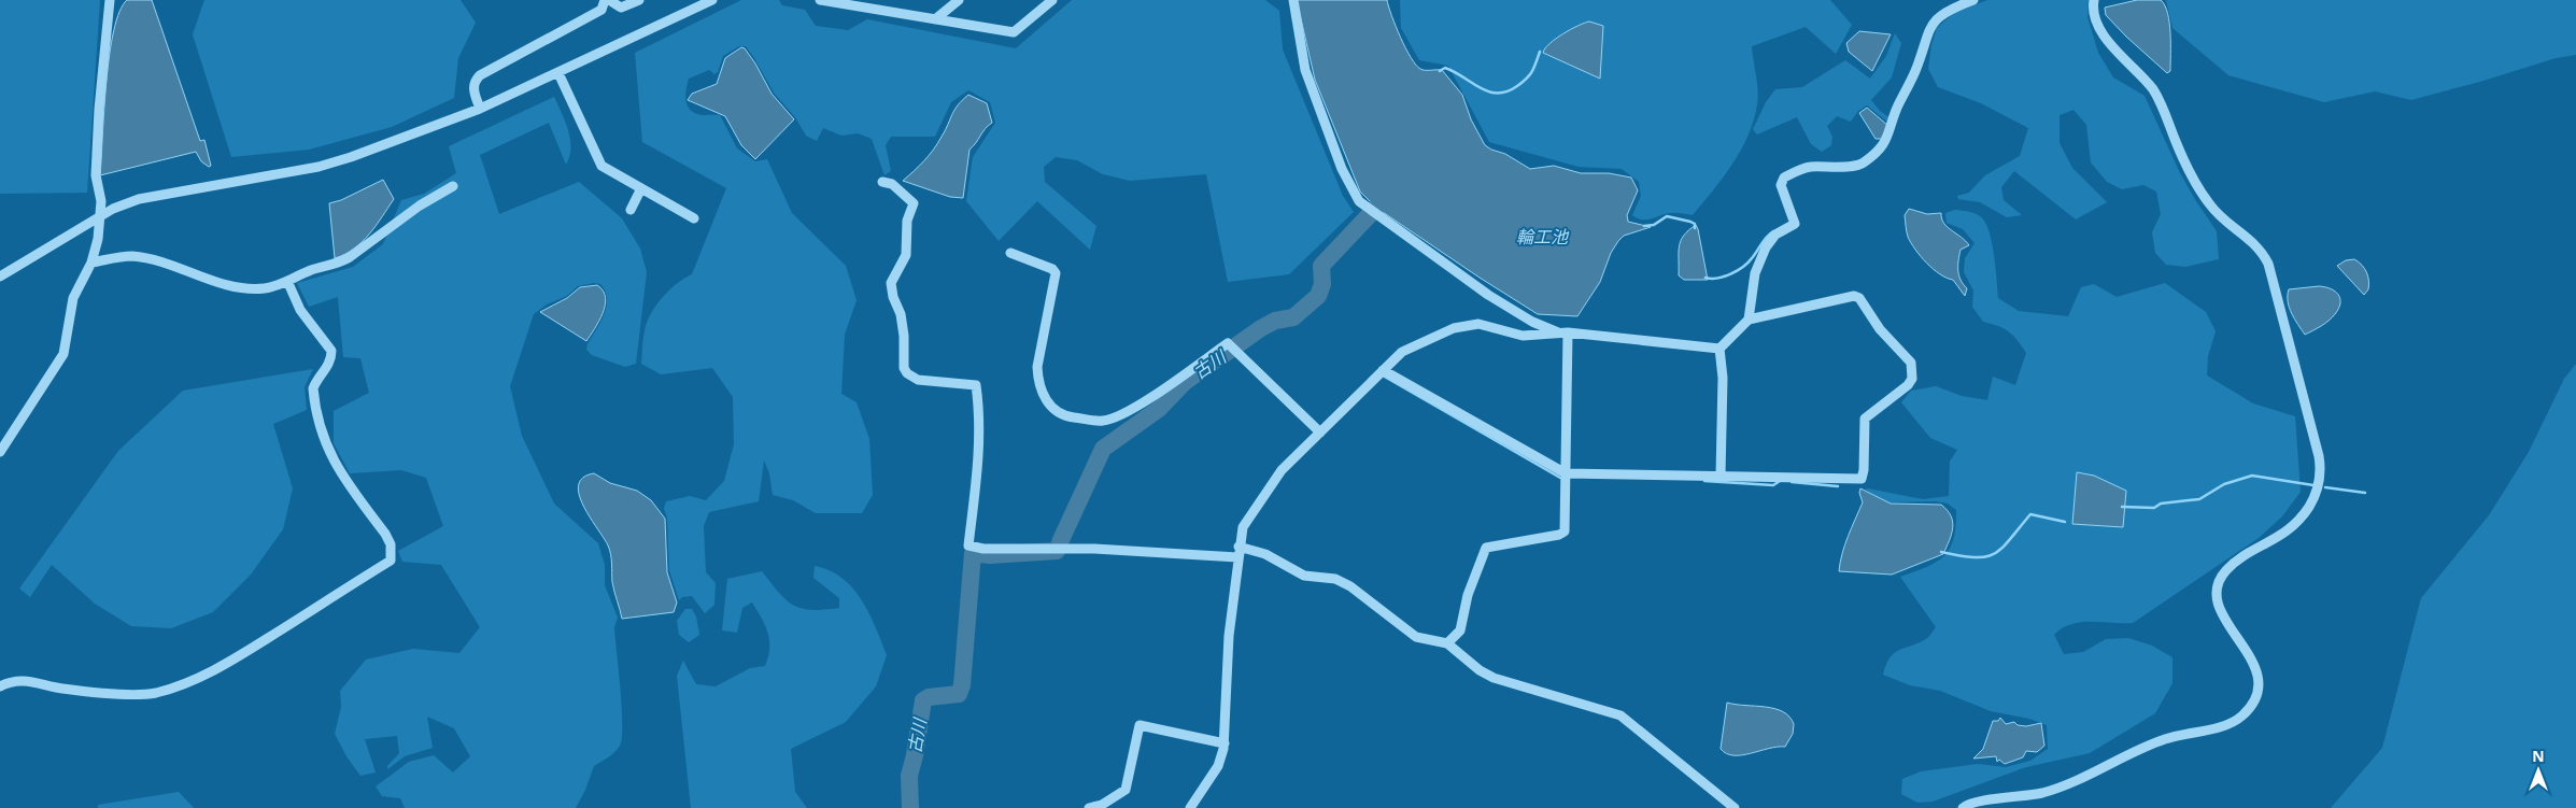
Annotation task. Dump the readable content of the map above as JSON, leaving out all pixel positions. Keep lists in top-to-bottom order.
{
  "water": ["輪工池", "古川"],
  "north": "top"
}
